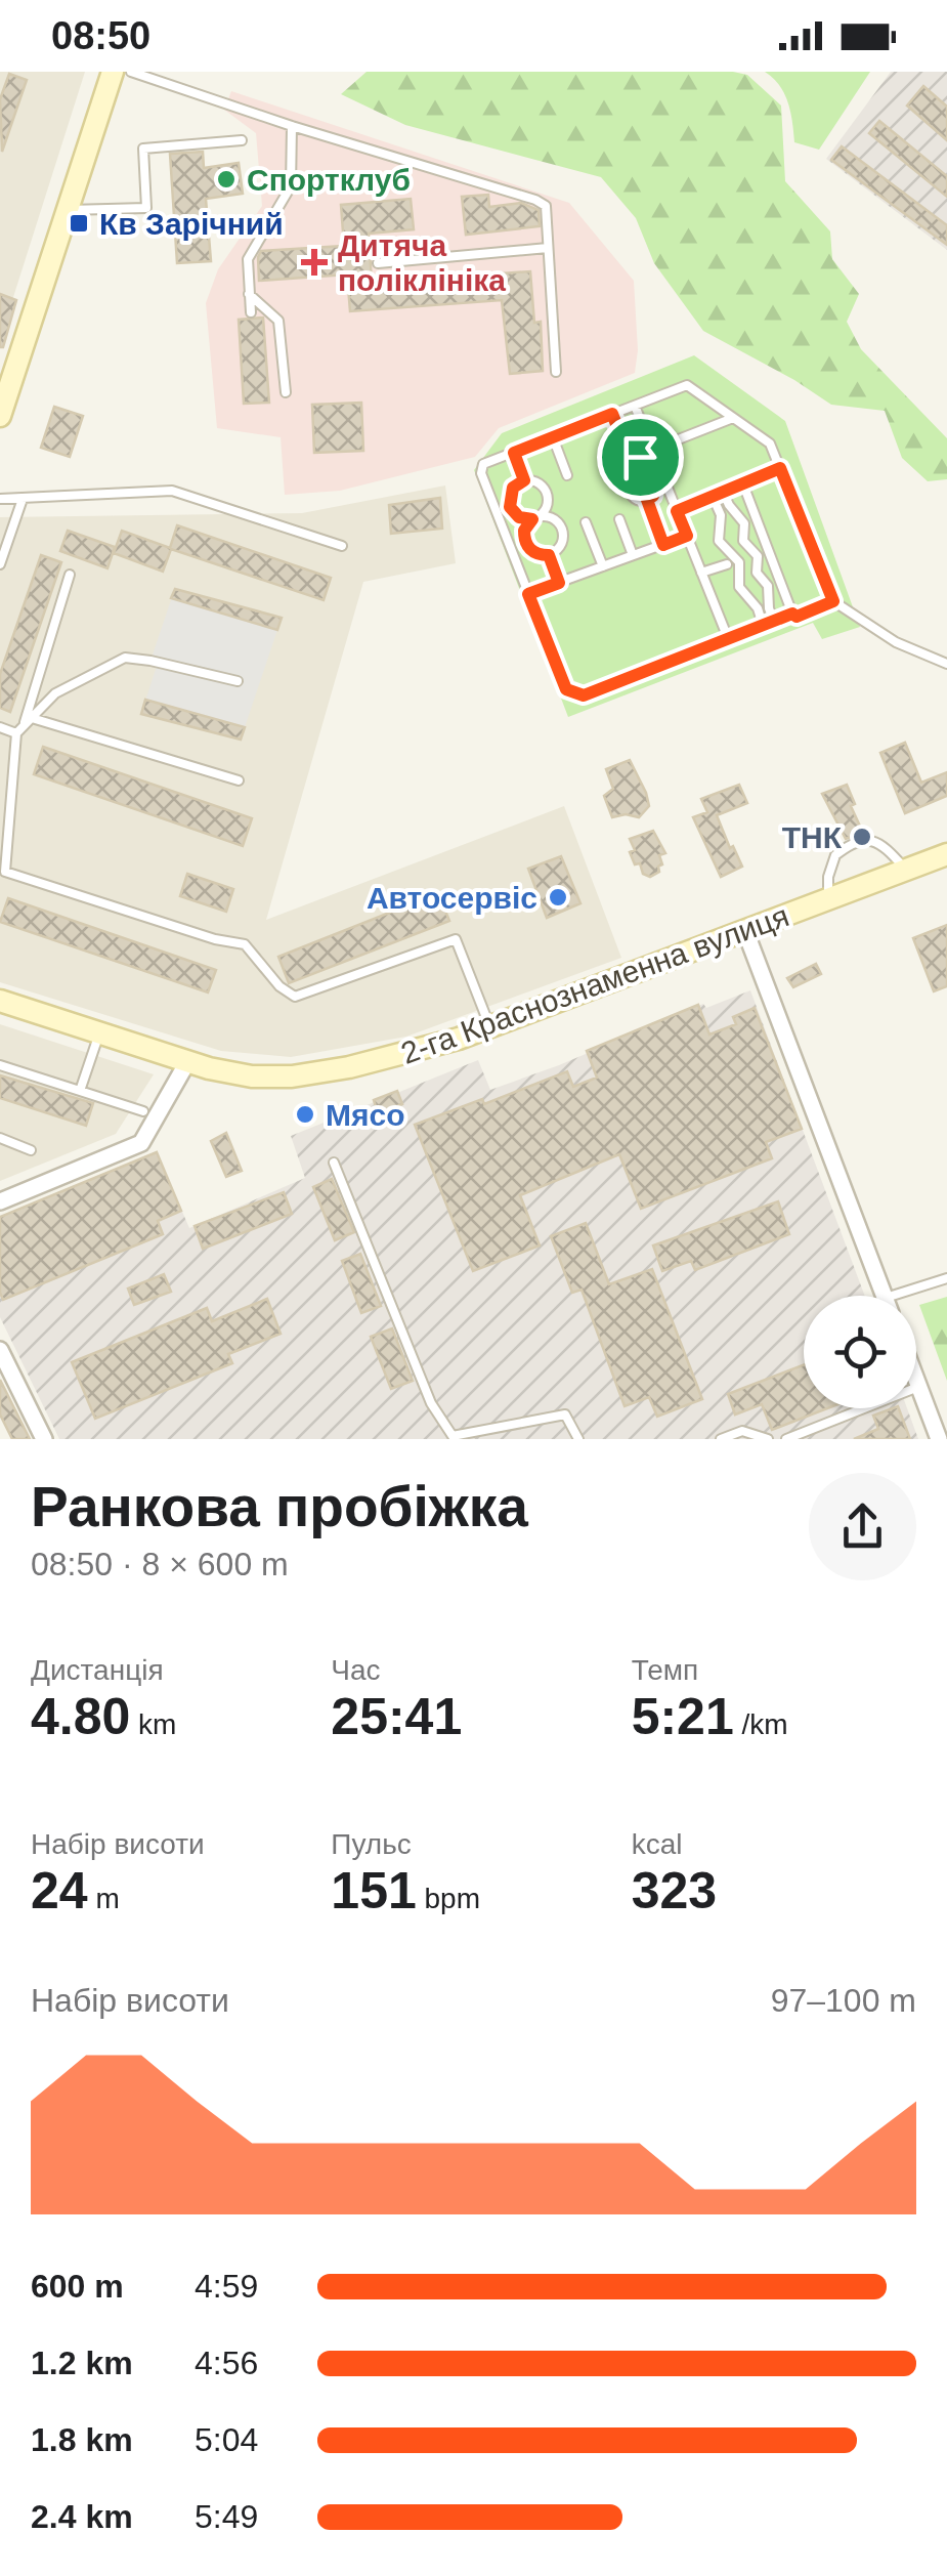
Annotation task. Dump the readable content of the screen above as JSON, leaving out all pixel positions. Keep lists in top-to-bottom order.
{
  "streets": {
    "street": ["2-га Краснознаменна вулиця"]
  },
  "places": {
    "other": [
      "Спортклуб",
      "ТНК",
      "Автосервіс",
      "Мясо"
    ],
    "transit": ["Кв Зарічний"],
    "health": ["Дитяча поліклініка"]
  },
  "page": {
    "status": "08:50",
    "heading": ["Ранкова пробіжка", "08:50 · 8 × 600 m"],
    "stats": [
      ["Дистанція", "4.80 km"],
      ["Час", "25:41"],
      ["Темп", "5:21 /km"],
      ["Набір висоти", "24 m"],
      ["Пульс", "151 bpm"],
      ["kcal", "323"]
    ],
    "chart": ["Набір висоти", "97–100 m"],
    "list": [
      {
        "name": "600 m",
        "note": "4:59"
      },
      {
        "name": "1.2 km",
        "note": "4:56"
      },
      {
        "name": "1.8 km",
        "note": "5:04"
      },
      {
        "name": "2.4 km",
        "note": "5:49"
      }
    ]
  }
}
